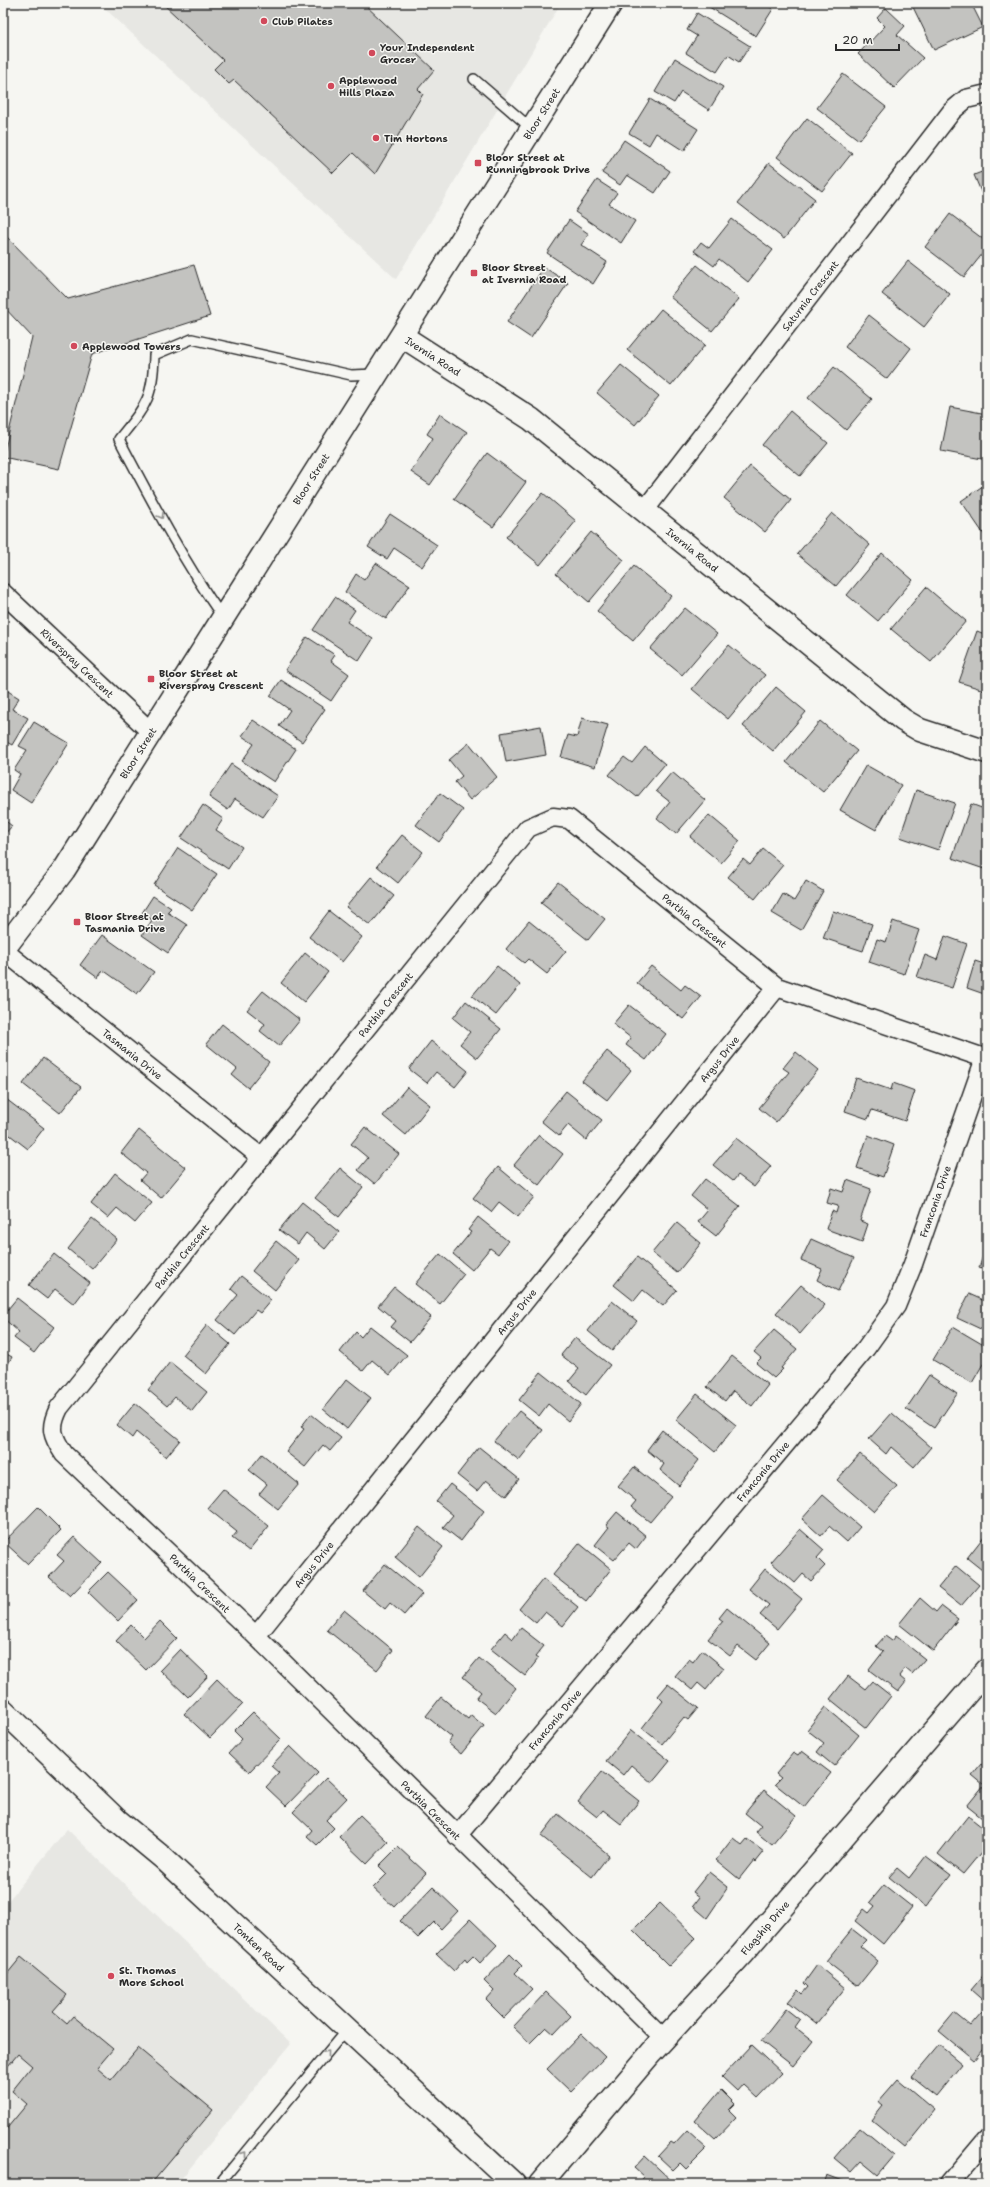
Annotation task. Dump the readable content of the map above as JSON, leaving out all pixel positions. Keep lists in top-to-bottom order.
{
  "streets": {
    "street": [
      "Bloor Street",
      "Saturnia Crescent",
      "Ivernia Road",
      "Riverspray Crescent",
      "Parthia Crescent",
      "Tasmania Drive",
      "Argus Drive",
      "Franconia Drive",
      "Flagship Drive",
      "Tomken Road"
    ]
  },
  "crossings": [
    ["Bloor Street", "Ivernia Road"],
    ["Bloor Street", "Riverspray Crescent"],
    ["Bloor Street", "Tasmania Drive"],
    ["Saturnia Crescent", "Ivernia Road"],
    ["Parthia Crescent", "Tasmania Drive"],
    ["Parthia Crescent", "Argus Drive"],
    ["Parthia Crescent", "Franconia Drive"],
    ["Parthia Crescent", "Flagship Drive"]
  ],
  "places": {
    "other": [
      "Club Pilates",
      "Your Independent Grocer",
      "Applewood Hills Plaza",
      "Tim Hortons",
      "Applewood Towers",
      "St. Thomas More School"
    ],
    "transit": [
      "Bloor Street at Runningbrook Drive",
      "Bloor Street at Ivernia Road",
      "Bloor Street at Riverspray Crescent",
      "Bloor Street at Tasmania Drive"
    ]
  },
  "scale_bar": "20 m"
}
